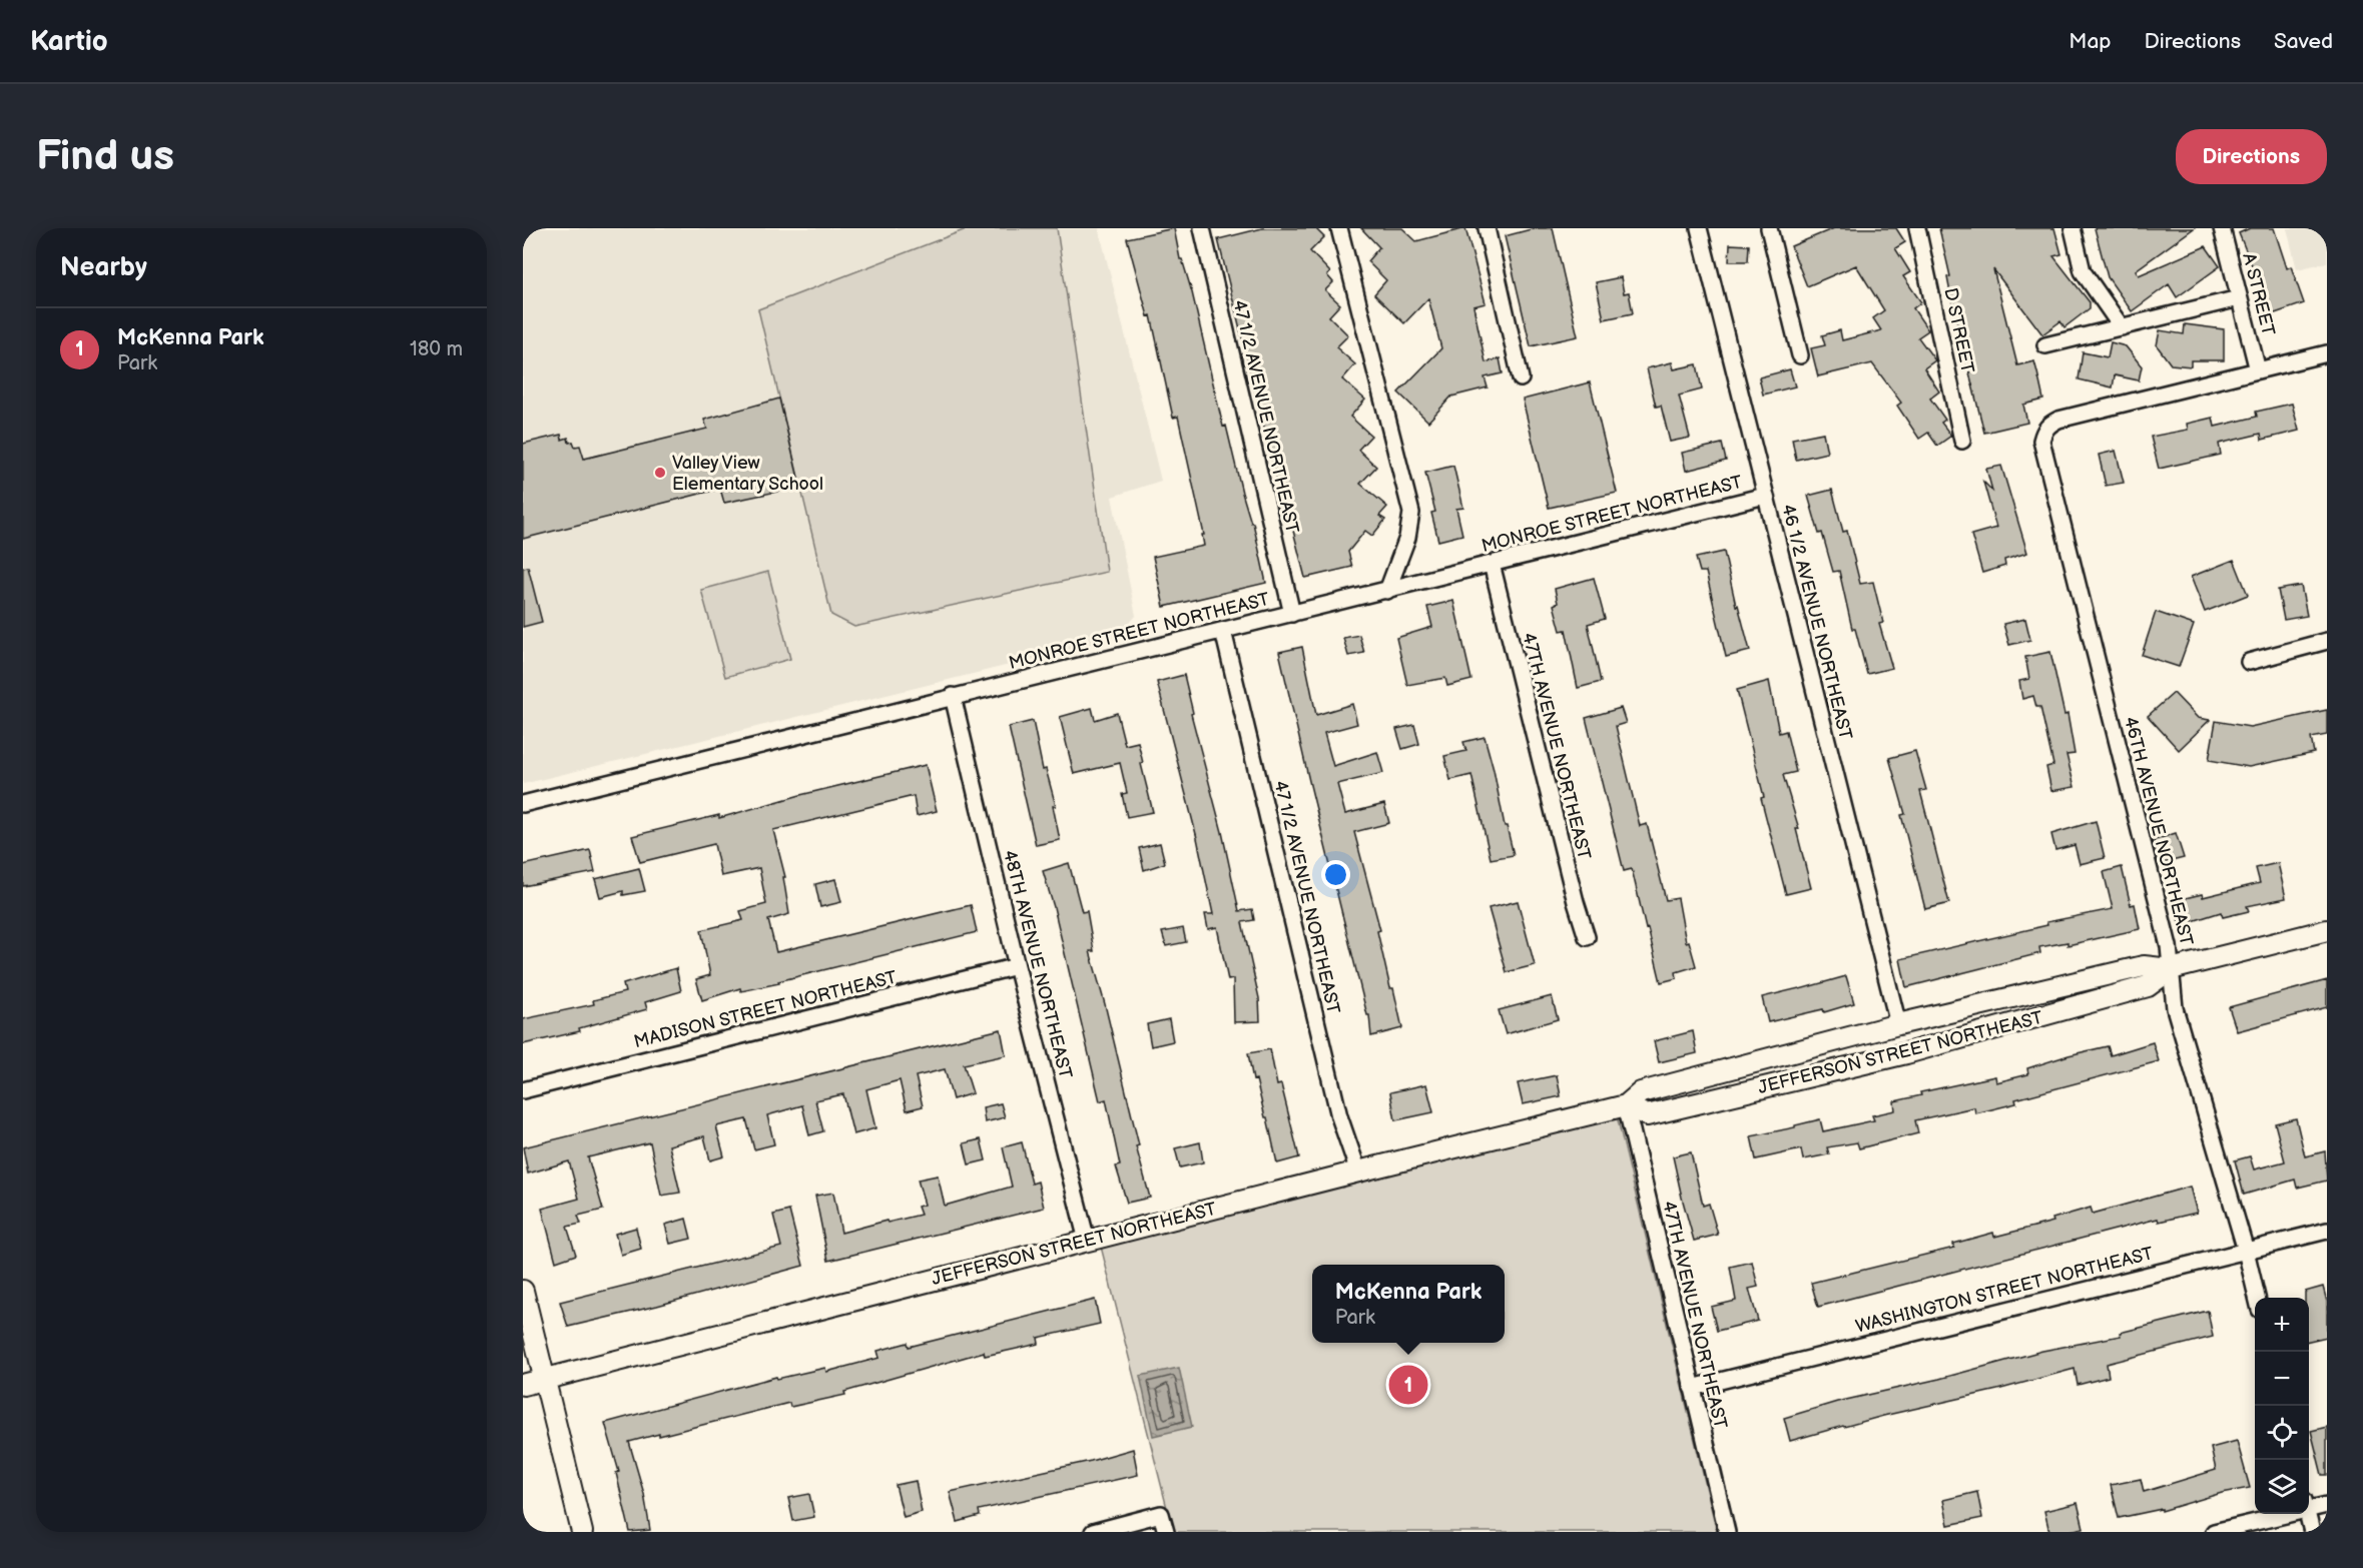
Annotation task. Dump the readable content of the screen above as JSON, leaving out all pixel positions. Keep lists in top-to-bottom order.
{
  "streets": {
    "street": [
      "A STREET",
      "D STREET",
      "47 1/2 AVENUE NORTHEAST",
      "MONROE STREET NORTHEAST",
      "46 1/2 AVENUE NORTHEAST",
      "47TH AVENUE NORTHEAST",
      "46TH AVENUE NORTHEAST",
      "48TH AVENUE NORTHEAST",
      "MADISON STREET NORTHEAST",
      "JEFFERSON STREET NORTHEAST",
      "WASHINGTON STREET NORTHEAST"
    ]
  },
  "crossings": [
    ["A STREET", "46TH AVENUE NORTHEAST"],
    ["47 1/2 AVENUE NORTHEAST", "MONROE STREET NORTHEAST"],
    ["47 1/2 AVENUE NORTHEAST", "JEFFERSON STREET NORTHEAST"],
    ["MONROE STREET NORTHEAST", "46 1/2 AVENUE NORTHEAST"],
    ["MONROE STREET NORTHEAST", "47TH AVENUE NORTHEAST"],
    ["MONROE STREET NORTHEAST", "48TH AVENUE NORTHEAST"],
    ["46 1/2 AVENUE NORTHEAST", "JEFFERSON STREET NORTHEAST"],
    ["47TH AVENUE NORTHEAST", "JEFFERSON STREET NORTHEAST"],
    ["47TH AVENUE NORTHEAST", "WASHINGTON STREET NORTHEAST"],
    ["46TH AVENUE NORTHEAST", "JEFFERSON STREET NORTHEAST"],
    ["46TH AVENUE NORTHEAST", "WASHINGTON STREET NORTHEAST"],
    ["48TH AVENUE NORTHEAST", "MADISON STREET NORTHEAST"],
    ["48TH AVENUE NORTHEAST", "JEFFERSON STREET NORTHEAST"]
  ],
  "places": ["Valley View Elementary School"],
  "page": {
    "header": "Kartio",
    "nav": ["Map", "Directions", "Saved"],
    "buttons": "Directions",
    "title": "Find us",
    "heading": "Nearby",
    "list": [
      {
        "mark": "1",
        "name": "McKenna Park",
        "note": "Park",
        "value": "180 m"
      }
    ],
    "popup": ["McKenna Park", "Park"],
    "map_buttons": ["+", "−"],
    "pins": "1"
  }
}
